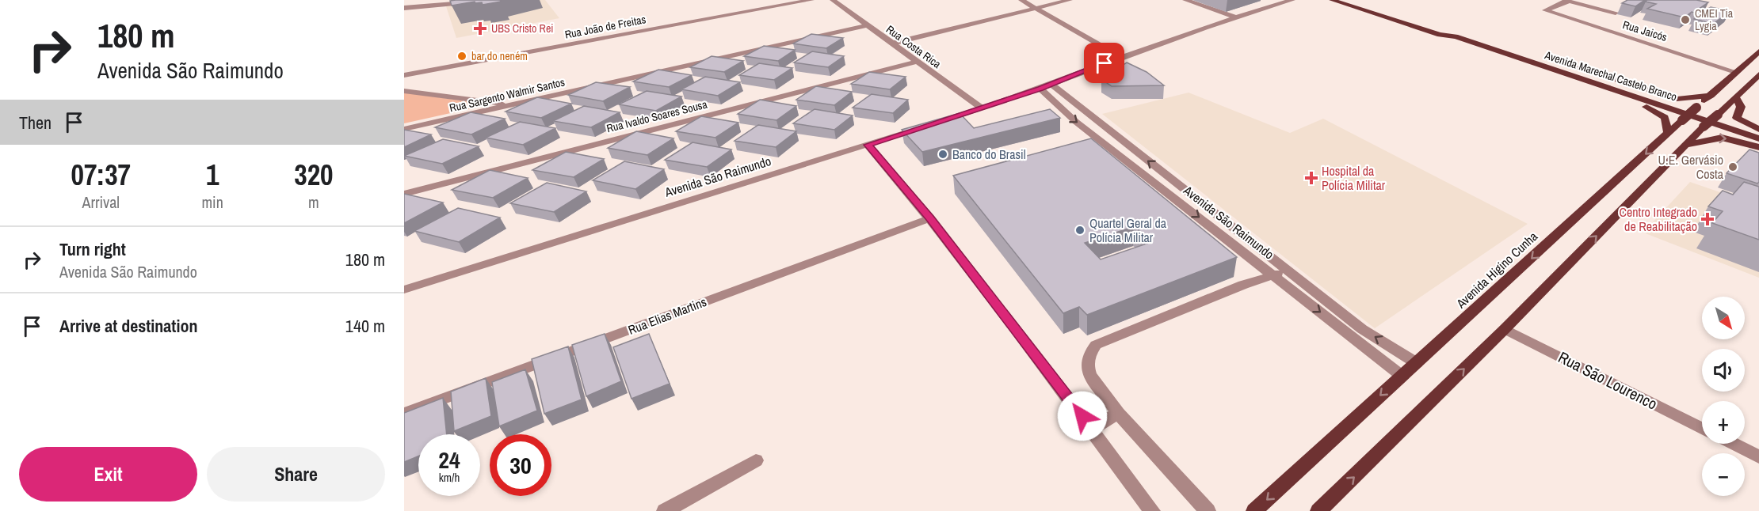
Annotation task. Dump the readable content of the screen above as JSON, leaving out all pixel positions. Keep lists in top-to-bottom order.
{
  "streets": {
    "main road": ["Avenida Marechal Castelo Branco", "Avenida Higino Cunha"],
    "street": [
      "Rua João de Freitas",
      "Rua Jaicós",
      "Rua Costa Rica",
      "Rua Sargento Walmir Santos",
      "Rua Ivaldo Soares Sousa",
      "Avenida São Raimundo",
      "Rua Elias Martins",
      "Rua São Lourenco"
    ]
  },
  "crossings": [
    ["Rua Jaicós", "Avenida Higino Cunha"],
    ["Rua Costa Rica", "Rua Sargento Walmir Santos"],
    ["Rua Costa Rica", "Rua Ivaldo Soares Sousa"],
    ["Rua Costa Rica", "Avenida São Raimundo"],
    ["Avenida São Raimundo", "Avenida Higino Cunha"]
  ],
  "places": {
    "other": [
      "CMEI Tia Lygia",
      "bar do neném",
      "Banco do Brasil",
      "U.E. Gervásio Costa",
      "Quartel Geral da Polícia Militar"
    ],
    "health": ["UBS Cristo Rei", "Hospital da Polícia Militar", "Centro Integrado de Reabilitação"]
  },
  "north": "bottom right",
  "page": {
    "turn": ["180 m", "Avenida São Raimundo"],
    "then": "Then",
    "eta": [
      "07:37",
      "Arrival",
      "1",
      "min",
      "320",
      "m"
    ],
    "list": [
      {
        "name": "Turn right",
        "note": "Avenida São Raimundo",
        "value": "180 m"
      },
      {
        "name": "Arrive at destination",
        "value": "140 m"
      }
    ],
    "map_buttons": ["+", "−"],
    "speed": "24 km/h",
    "limit": "30",
    "buttons": ["Exit", "Share"]
  }
}
